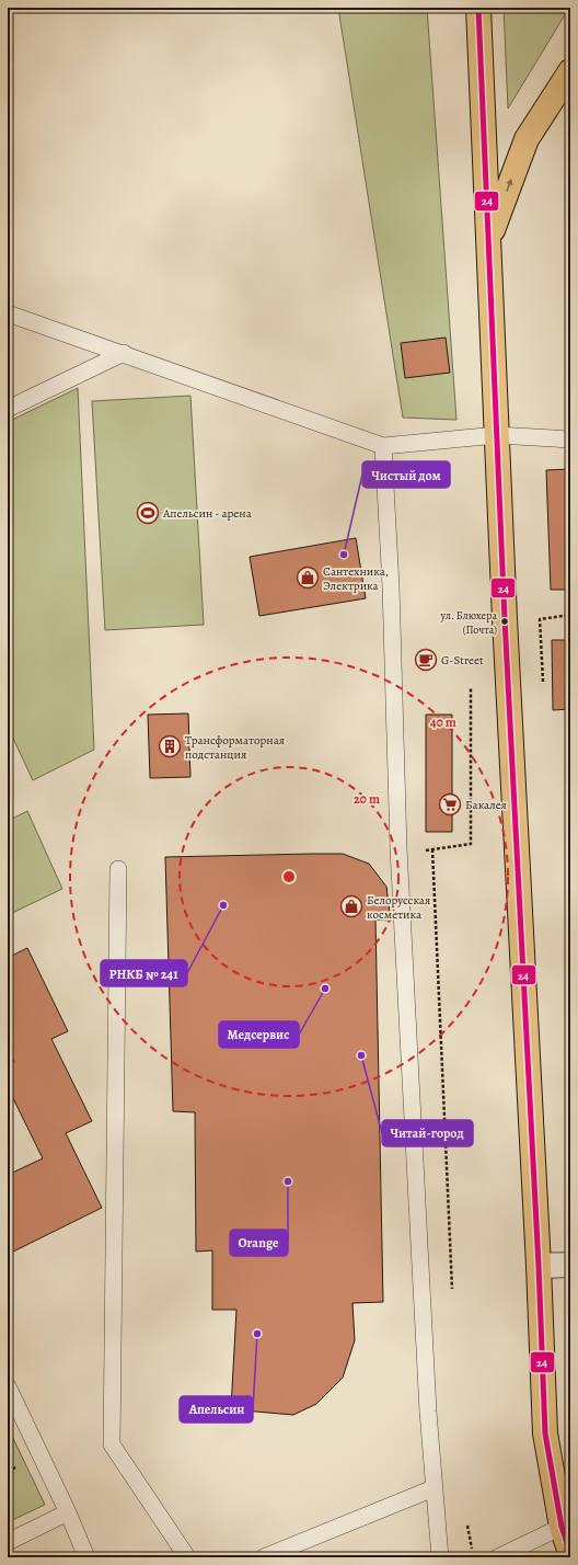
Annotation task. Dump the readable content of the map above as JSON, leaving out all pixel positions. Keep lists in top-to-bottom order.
{
  "places": {
    "sports": ["Апельсин - арена"],
    "other": [
      "Чистый дом",
      "ул. Блюхера (Почта)",
      "РНКБ № 241",
      "Медсервис",
      "Читай-город",
      "Orange",
      "Апельсин"
    ],
    "shop": ["Сантехника, Электрика", "Белорусская косметика"],
    "cafe": ["G-Street"],
    "building": ["Трансформаторная подстанция"],
    "supermarket": ["Бакалея"]
  },
  "lines": ["transit line 24"],
  "rings": ["40 m", "20 m"]
}
